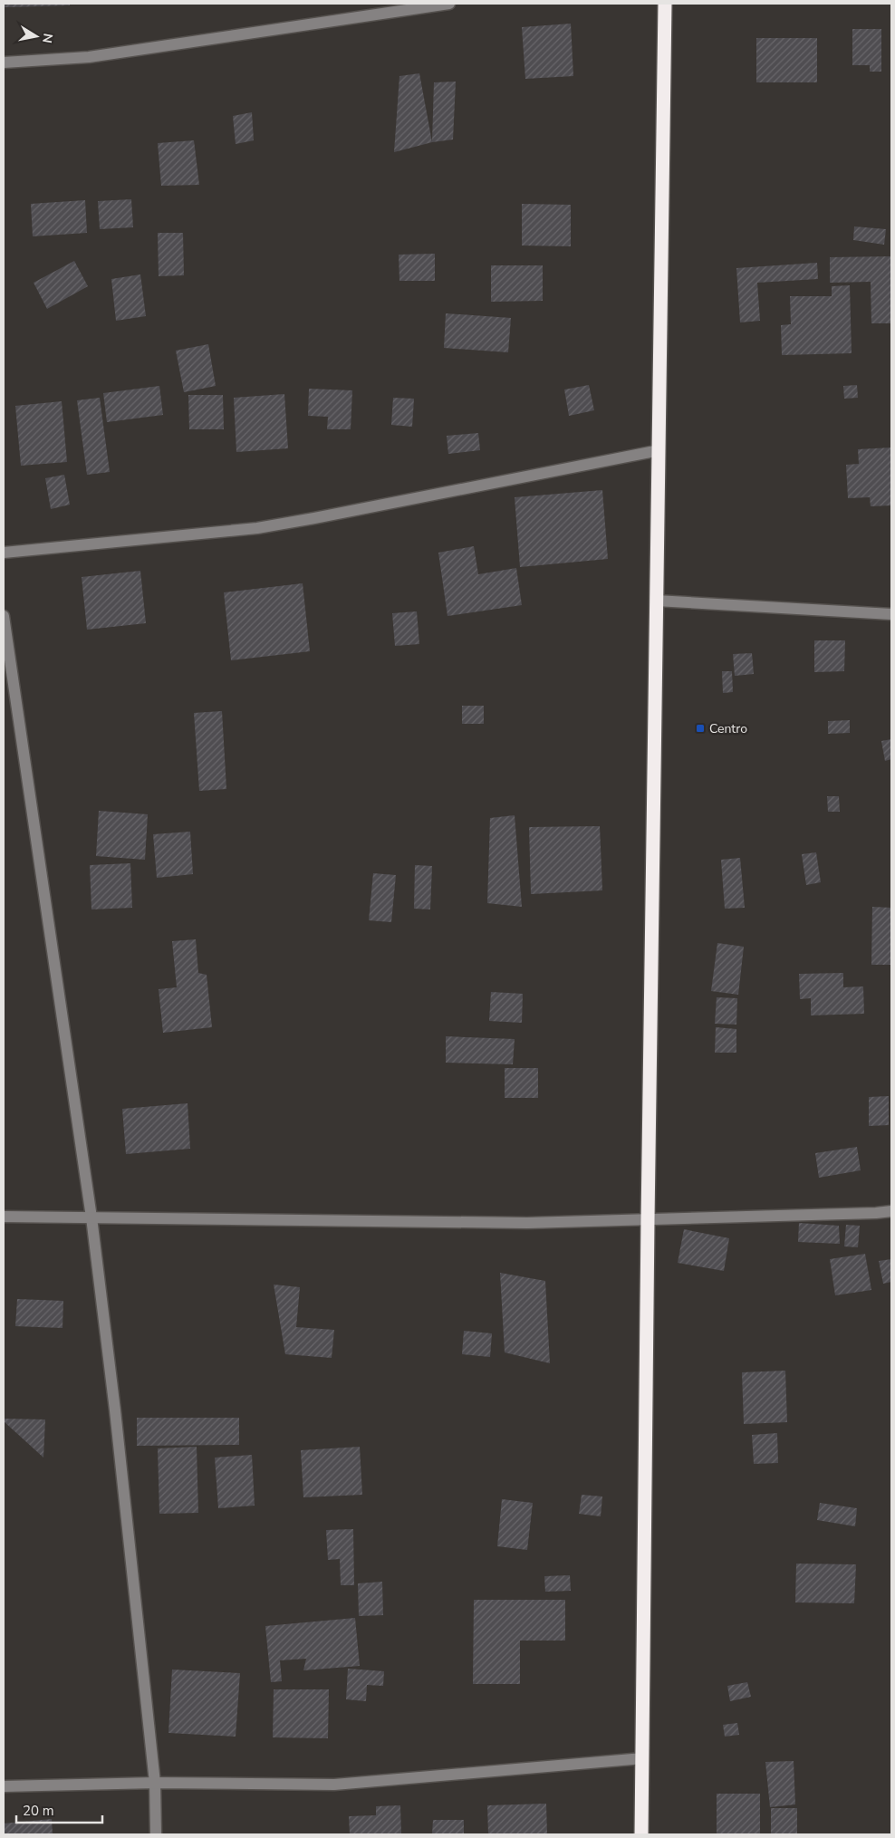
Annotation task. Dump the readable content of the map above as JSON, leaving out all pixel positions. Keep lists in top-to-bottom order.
{
  "places": {
    "transit": ["Centro"]
  },
  "scale_bar": "20 m",
  "north": "right"
}
